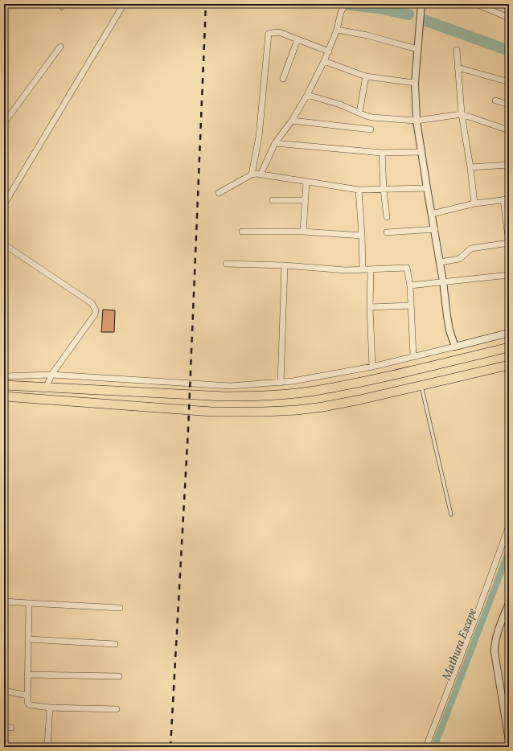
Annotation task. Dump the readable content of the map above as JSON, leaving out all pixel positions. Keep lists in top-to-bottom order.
{
  "water": ["Mathura Escape"]
}
